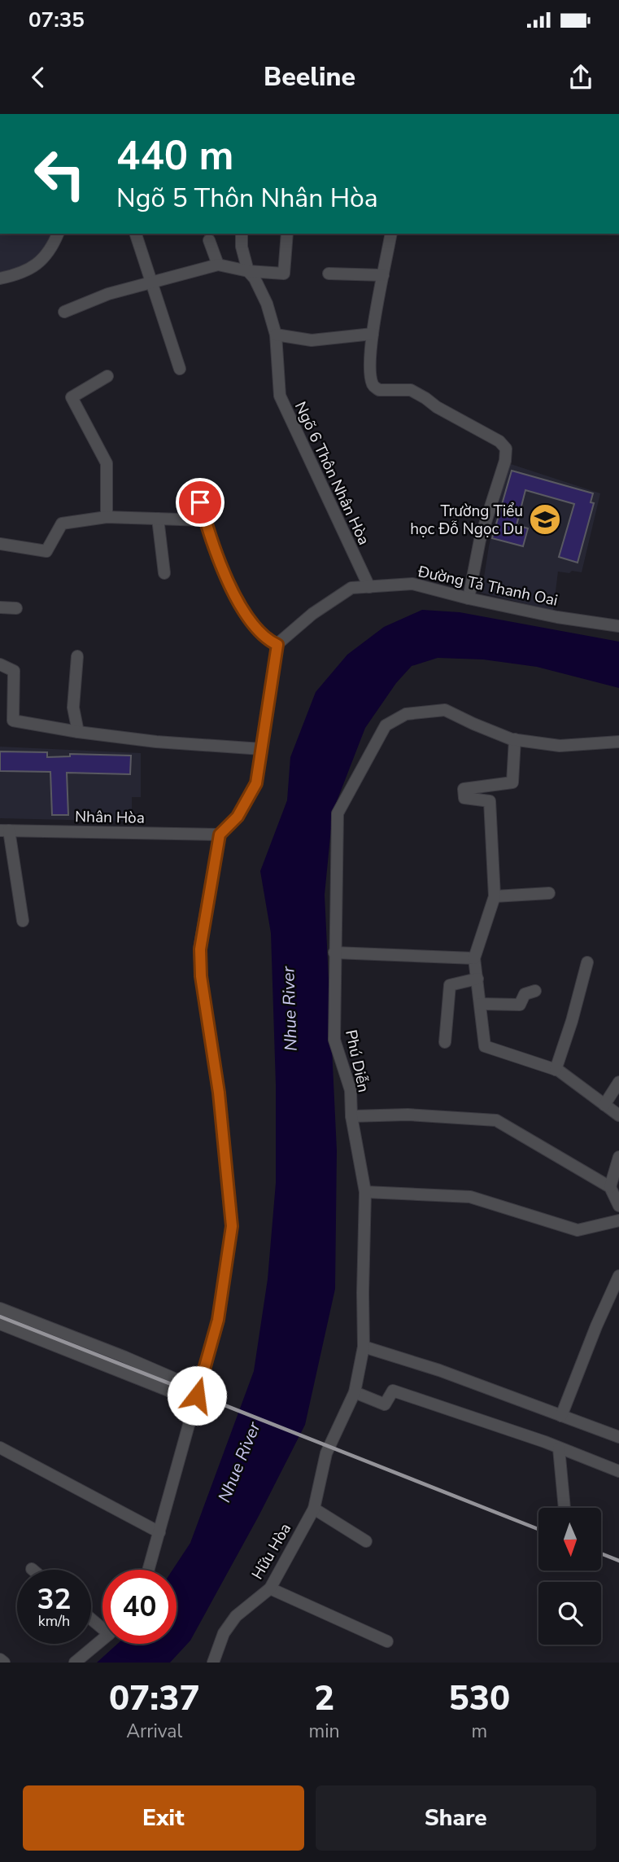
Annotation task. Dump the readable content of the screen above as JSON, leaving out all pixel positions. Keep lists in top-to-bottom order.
{
  "streets": {
    "street": [
      "Ngõ 6 Thôn Nhân Hòa",
      "Đường Tả Thanh Oai",
      "Nhân Hòa",
      "Phú Diễn",
      "Hữu Hòa"
    ]
  },
  "crossings": [
    ["Ngõ 6 Thôn Nhân Hòa", "Đường Tả Thanh Oai"],
    ["Phú Diễn", "Hữu Hòa"]
  ],
  "water": ["Nhue River"],
  "places": {
    "school or university": ["Trường Tiểu học Đỗ Ngọc Du"]
  },
  "north": "bottom",
  "page": {
    "status": "07:35",
    "header": "Beeline",
    "turn": ["440 m", "Ngõ 5 Thôn Nhân Hòa"],
    "speed": "32 km/h",
    "limit": "40",
    "eta": [
      "07:37",
      "Arrival",
      "2",
      "min",
      "530",
      "m"
    ],
    "buttons": ["Exit", "Share"]
  }
}
